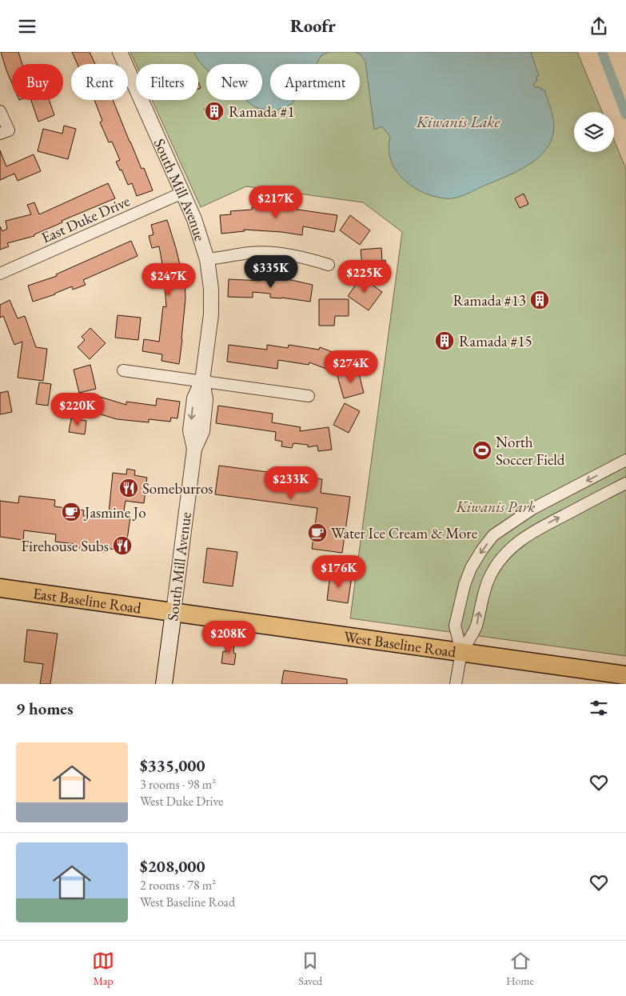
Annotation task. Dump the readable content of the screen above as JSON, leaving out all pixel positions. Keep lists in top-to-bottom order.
{
  "streets": {
    "main road": ["South Mill Avenue", "East Baseline Road", "West Baseline Road"],
    "street": ["East Duke Drive"]
  },
  "crossings": [
    ["South Mill Avenue", "East Duke Drive"],
    ["South Mill Avenue", "East Baseline Road"],
    ["South Mill Avenue", "West Baseline Road"],
    ["East Baseline Road", "West Baseline Road"]
  ],
  "water": ["Kiwanis Lake"],
  "parks": ["Kiwanis Park"],
  "places": {
    "building": ["Ramada #1", "Ramada #13", "Ramada #15"],
    "sports": ["North Soccer Field"],
    "restaurant": ["Someburros", "Firehouse Subs"],
    "cafe": ["Jasmine Jo", "Water Ice Cream & More"]
  },
  "page": {
    "header": "Roofr",
    "chip": [
      "Buy",
      "Rent",
      "Filters",
      "New",
      "Apartment"
    ],
    "price": [
      "$217K",
      "$335K",
      "$225K",
      "$247K",
      "$274K",
      "$220K",
      "$233K",
      "$176K",
      "$208K"
    ],
    "heading": "9 homes",
    "list": [
      {
        "name": "$335,000",
        "note": "3 rooms · 98 m² · West Duke Drive"
      },
      {
        "name": "$208,000",
        "note": "2 rooms · 78 m² · West Baseline Road"
      }
    ],
    "tabs": ["Map", "Saved", "Home"]
  }
}
